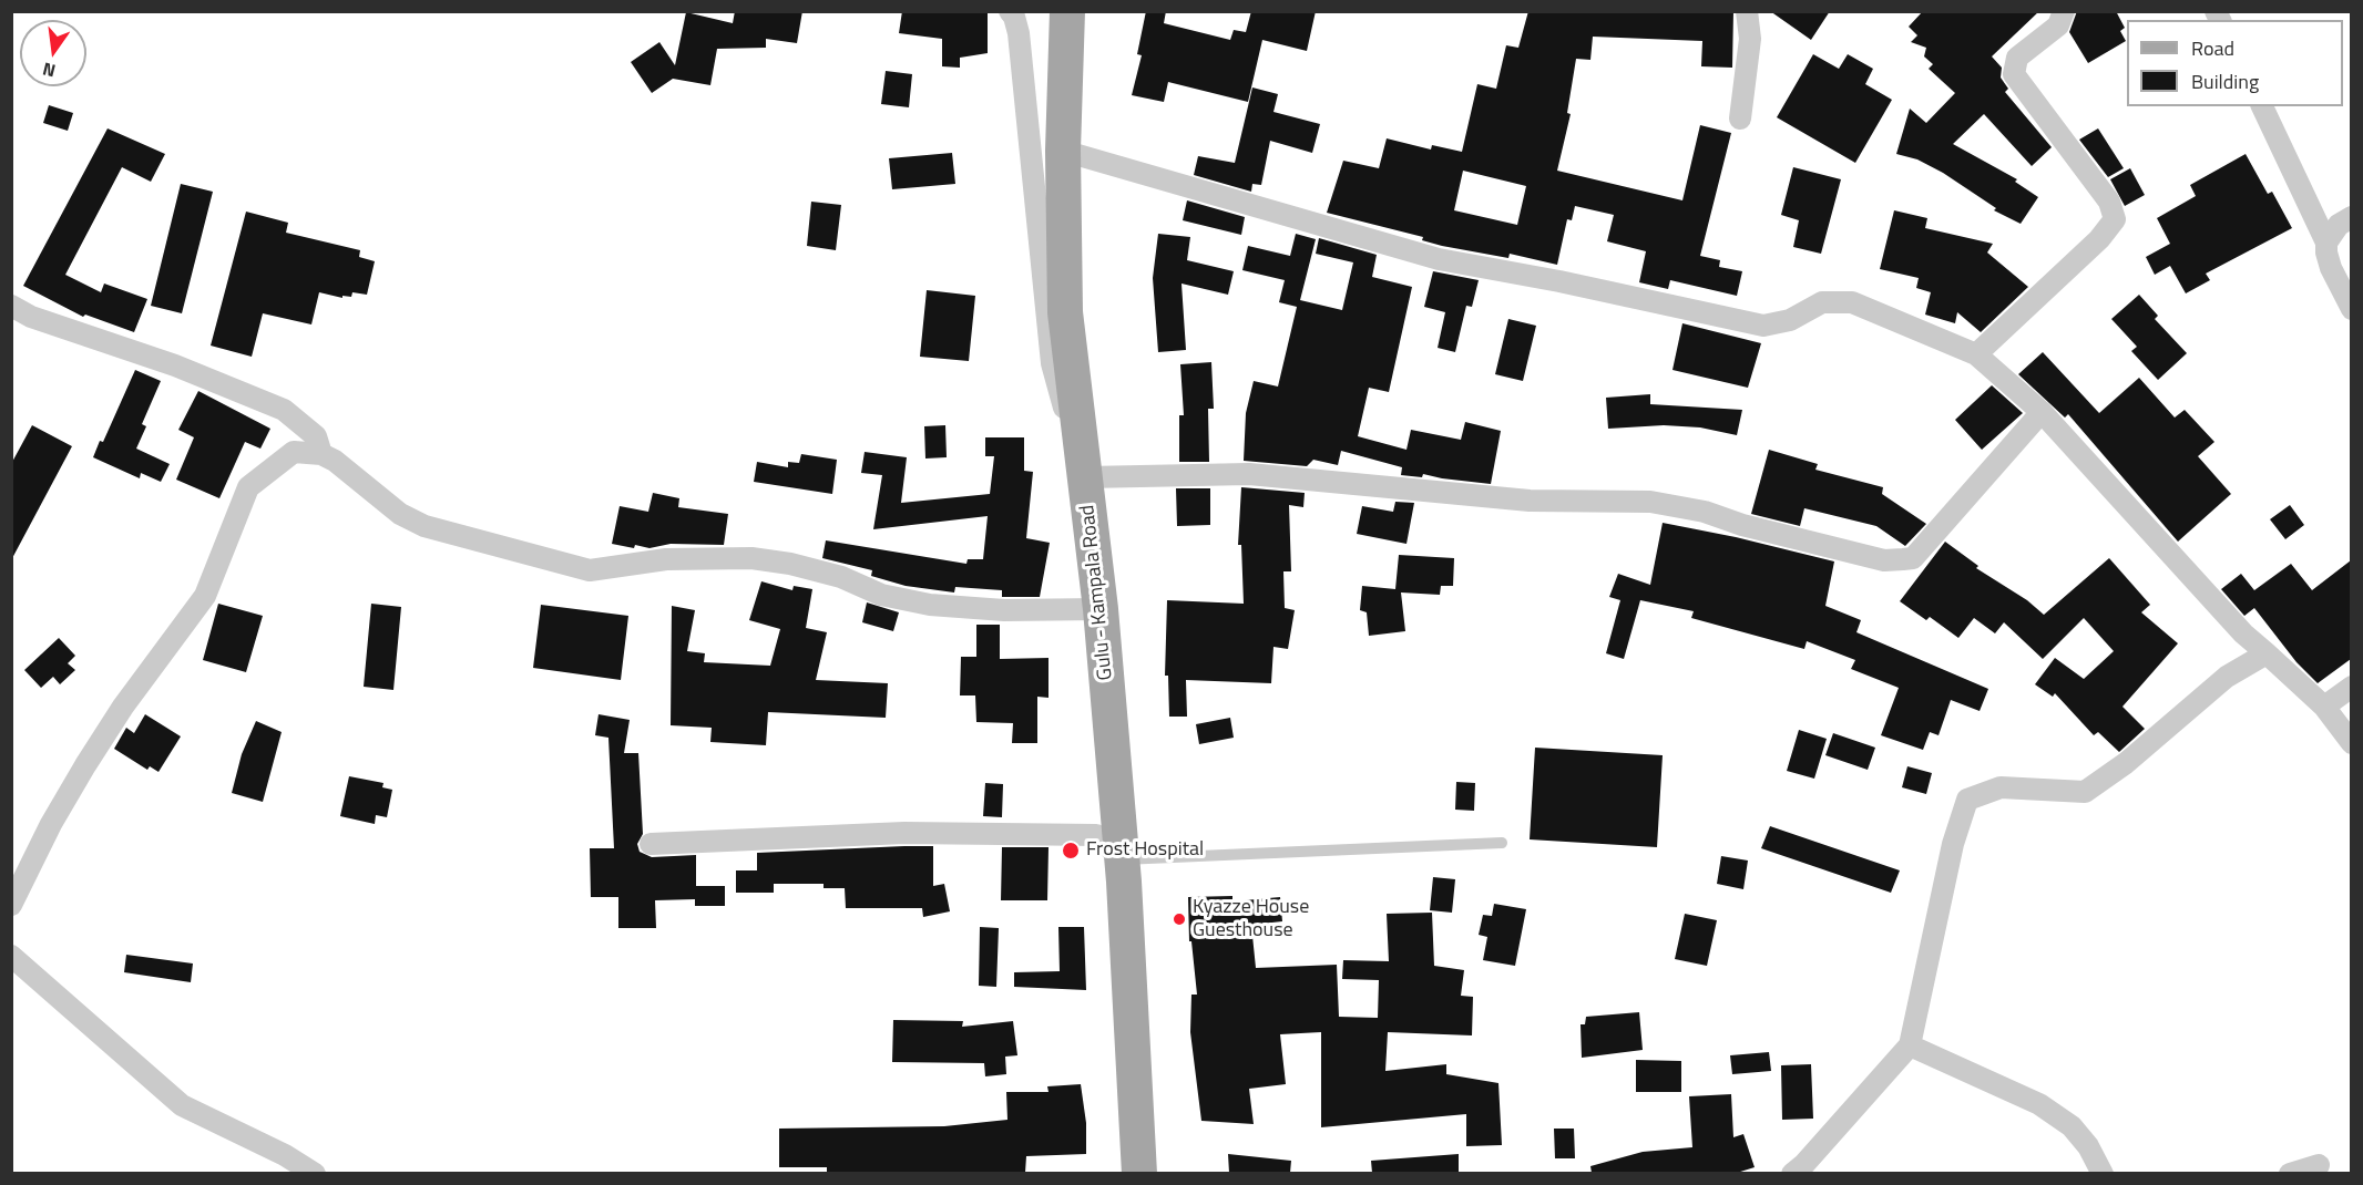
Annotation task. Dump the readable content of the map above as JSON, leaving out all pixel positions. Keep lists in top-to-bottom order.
{
  "streets": {
    "main road": ["Gulu - Kampala Road"]
  },
  "places": ["Frost Hospital", "Kyazze House Guesthouse"],
  "legend": ["Road", "Building"],
  "north": "bottom"
}
